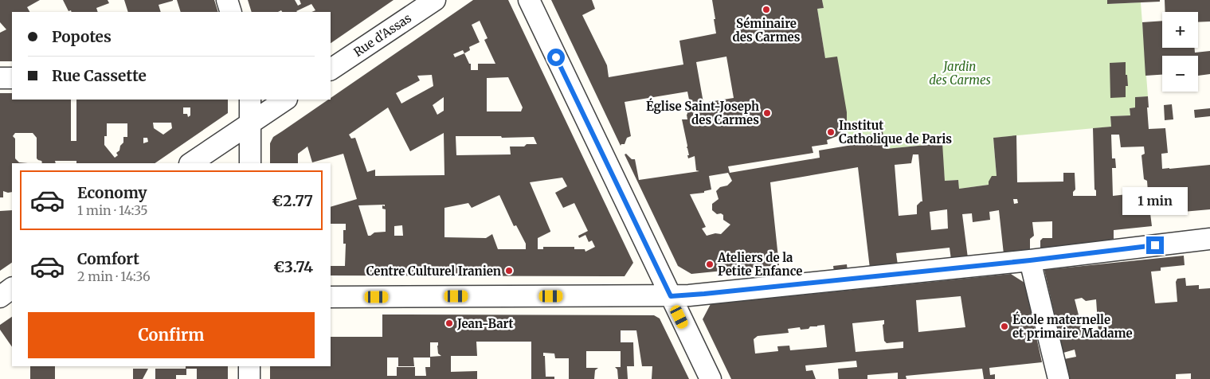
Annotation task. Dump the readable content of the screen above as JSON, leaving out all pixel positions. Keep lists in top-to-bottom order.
{
  "streets": {
    "street": ["Rue d'Assas"]
  },
  "parks": ["Jardin des Carmes"],
  "places": [
    "Séminaire des Carmes",
    "Église Saint-Joseph des Carmes",
    "Institut Catholique de Paris",
    "Ateliers de la Petite Enfance",
    "Centre Culturel Iranien",
    "Jean-Bart",
    "École maternelle et primaire Madame"
  ],
  "page": {
    "map_buttons": ["+", "−"],
    "banner": ["Popotes", "Rue Cassette"],
    "list": [
      {
        "name": "Economy",
        "note": "1 min · 14:35",
        "value": "€2.77"
      },
      {
        "name": "Comfort",
        "note": "2 min · 14:36",
        "value": "€3.74"
      }
    ],
    "bubble": "1 min",
    "buttons": "Confirm"
  }
}
